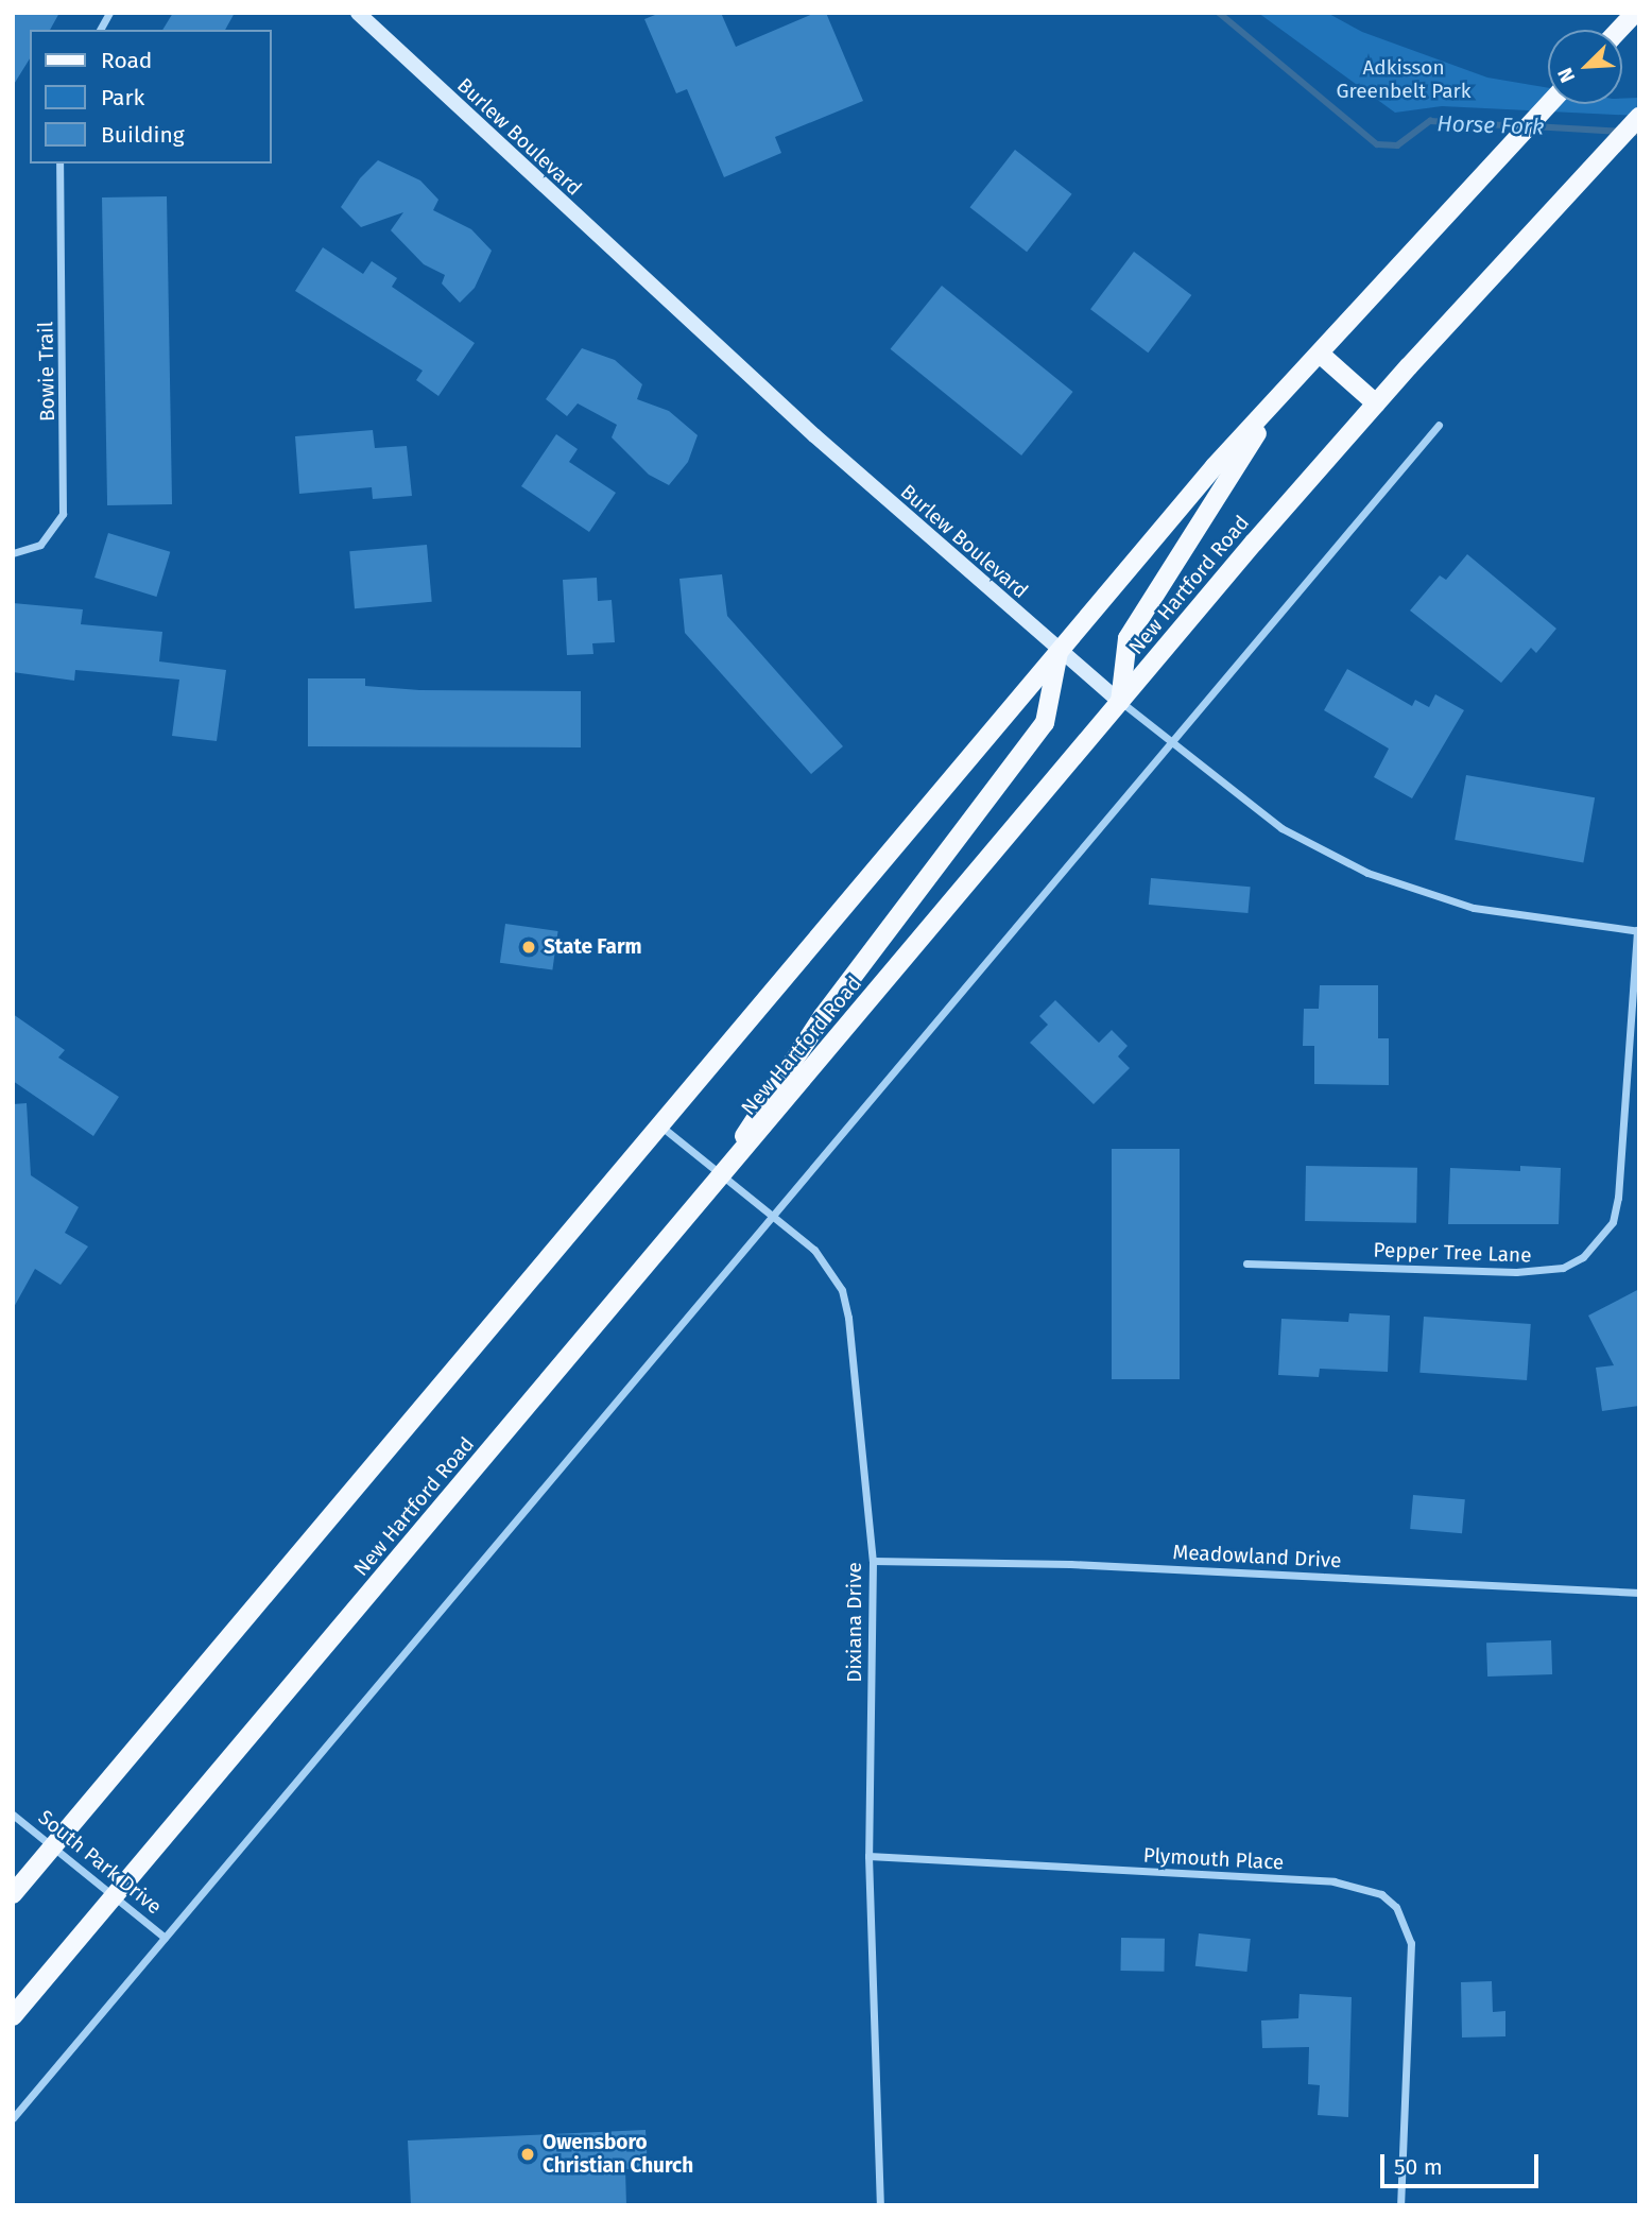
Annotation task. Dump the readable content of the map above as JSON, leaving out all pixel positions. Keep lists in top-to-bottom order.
{
  "streets": {
    "main road": ["New Hartford Road"],
    "street": [
      "Burlew Boulevard",
      "Bowie Trail",
      "Pepper Tree Lane",
      "Meadowland Drive",
      "Dixiana Drive",
      "Plymouth Place",
      "South Park Drive"
    ]
  },
  "crossings": [
    ["Burlew Boulevard", "New Hartford Road"],
    ["Burlew Boulevard", "Pepper Tree Lane"],
    ["New Hartford Road", "Dixiana Drive"],
    ["New Hartford Road", "South Park Drive"],
    ["Meadowland Drive", "Dixiana Drive"],
    ["Dixiana Drive", "Plymouth Place"]
  ],
  "water": ["Horse Fork"],
  "parks": ["Adkisson Greenbelt Park"],
  "places": ["State Farm", "Owensboro Christian Church"],
  "legend": ["Road", "Park", "Building"],
  "scale_bar": "50 m",
  "north": "bottom left"
}
